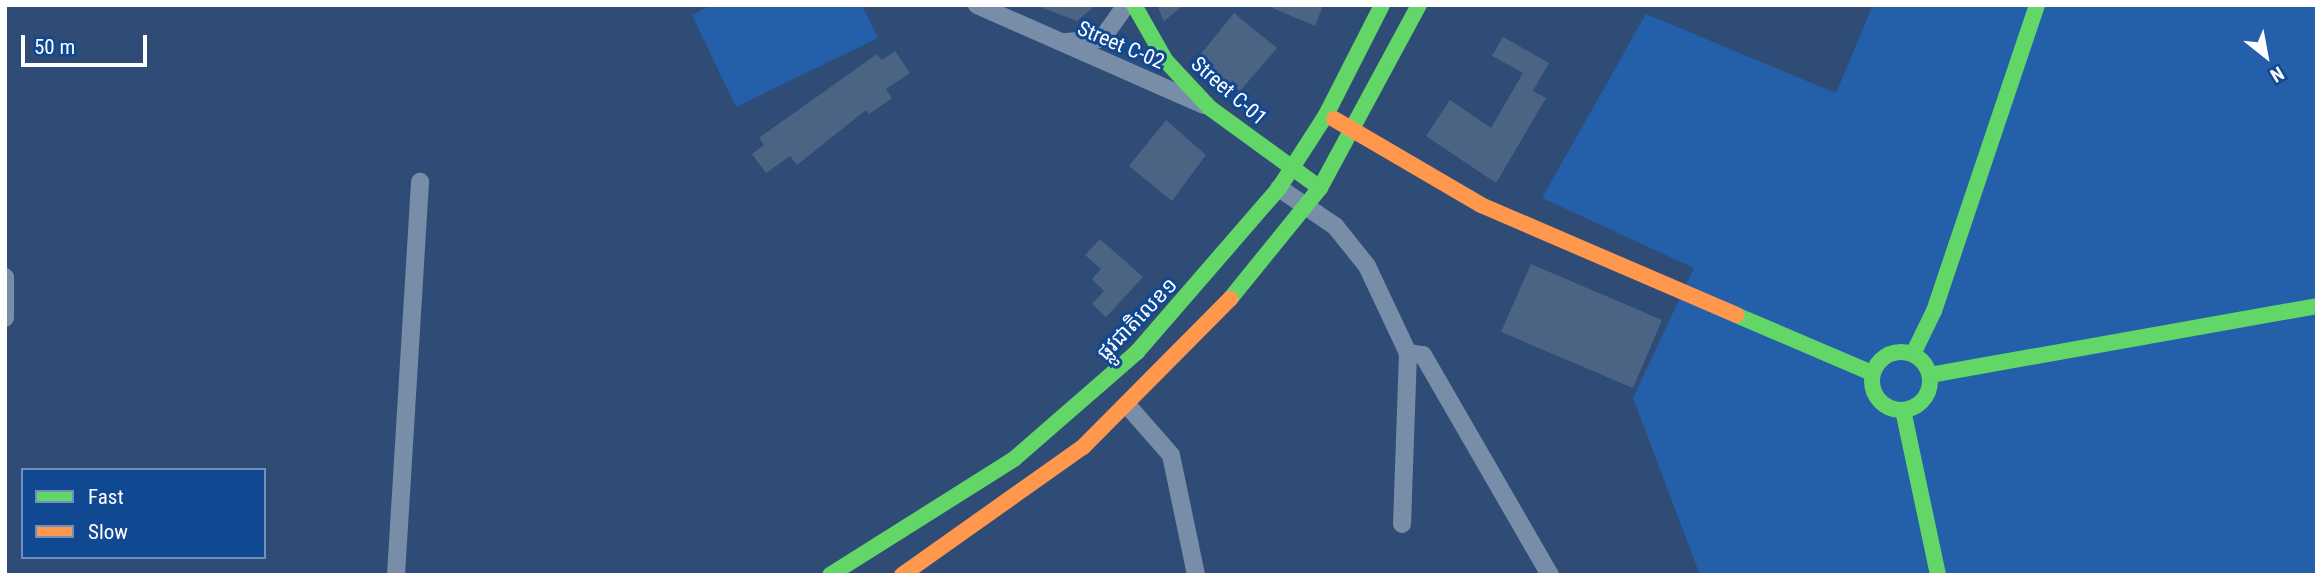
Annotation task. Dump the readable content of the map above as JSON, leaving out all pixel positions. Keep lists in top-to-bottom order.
{
  "streets": {
    "main road": ["Street C-01", "ផ្លូវជាតិលេខ១"],
    "street": ["Street C-02"]
  },
  "crossings": [
    ["Street C-02", "Street C-01"],
    ["Street C-01", "ផ្លូវជាតិលេខ១"]
  ],
  "legend": ["Fast", "Slow"],
  "scale_bar": "50 m",
  "north": "bottom right"
}
